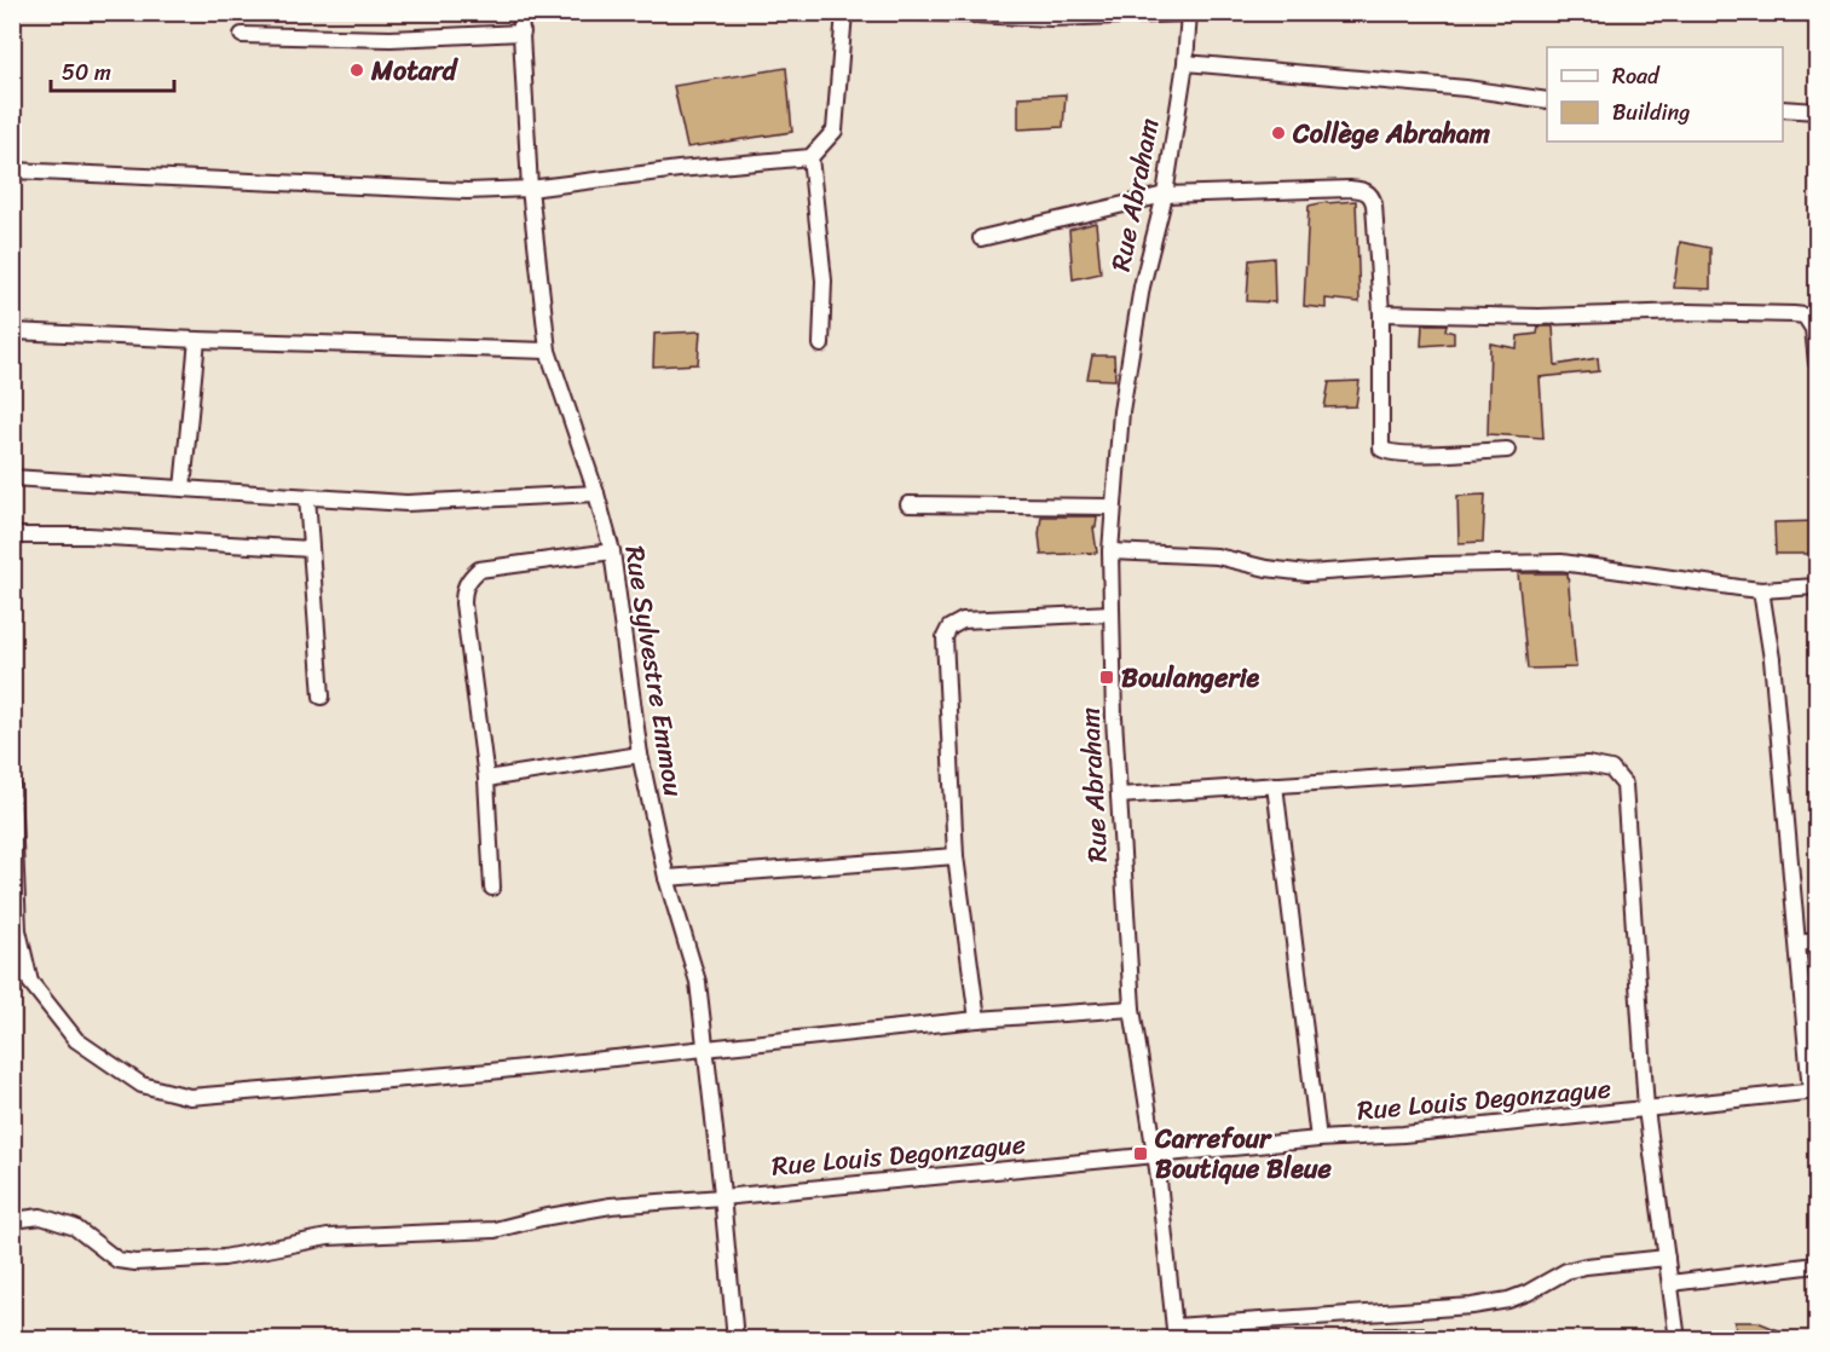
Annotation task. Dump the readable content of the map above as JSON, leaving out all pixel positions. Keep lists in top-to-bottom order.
{
  "streets": {
    "street": ["Rue Abraham", "Rue Sylvestre Emmou", "Rue Louis Degonzague"]
  },
  "crossings": [
    ["Rue Abraham", "Rue Louis Degonzague"],
    ["Rue Sylvestre Emmou", "Rue Louis Degonzague"]
  ],
  "places": {
    "other": ["Motard", "Collège Abraham"],
    "transit": ["Boulangerie", "Carrefour Boutique Bleue"]
  },
  "legend": ["Road", "Building"],
  "scale_bar": "50 m"
}
